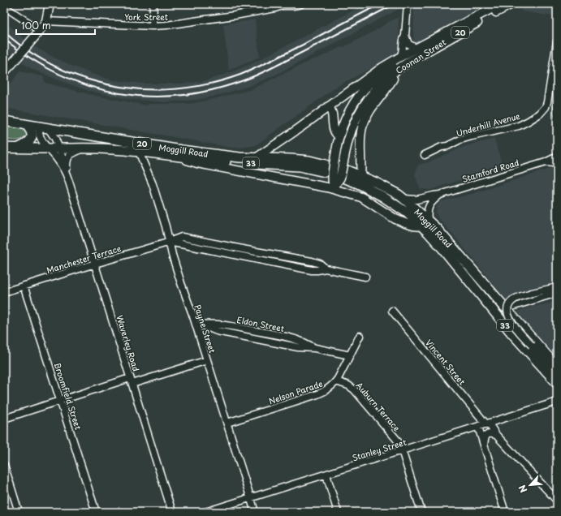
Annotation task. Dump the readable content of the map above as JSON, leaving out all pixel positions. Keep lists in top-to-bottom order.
{
  "streets": {
    "highway": ["20", "Moggill Road", "33"],
    "main road": ["Coonan Street"],
    "street": [
      "York Street",
      "Underhill Avenue",
      "Stamford Road",
      "Manchester Terrace",
      "Eldon Street",
      "Payne Street",
      "Waverley Road",
      "Vincent Street",
      "Nelson Parade",
      "Broomfield Street",
      "Auburn Terrace",
      "Stanley Street"
    ]
  },
  "crossings": [
    ["20", "Moggill Road"],
    ["Coonan Street", "Moggill Road"],
    ["Moggill Road", "Stamford Road"],
    ["Moggill Road", "Payne Street"],
    ["Moggill Road", "Waverley Road"],
    ["Manchester Terrace", "Payne Street"],
    ["Manchester Terrace", "Waverley Road"],
    ["Manchester Terrace", "Broomfield Street"],
    ["Eldon Street", "Payne Street"],
    ["Eldon Street", "Nelson Parade"],
    ["Payne Street", "Nelson Parade"],
    ["Payne Street", "Stanley Street"],
    ["Vincent Street", "Stanley Street"],
    ["Nelson Parade", "Auburn Terrace"],
    ["Auburn Terrace", "Stanley Street"]
  ],
  "scale_bar": "100 m",
  "north": "bottom left"
}
